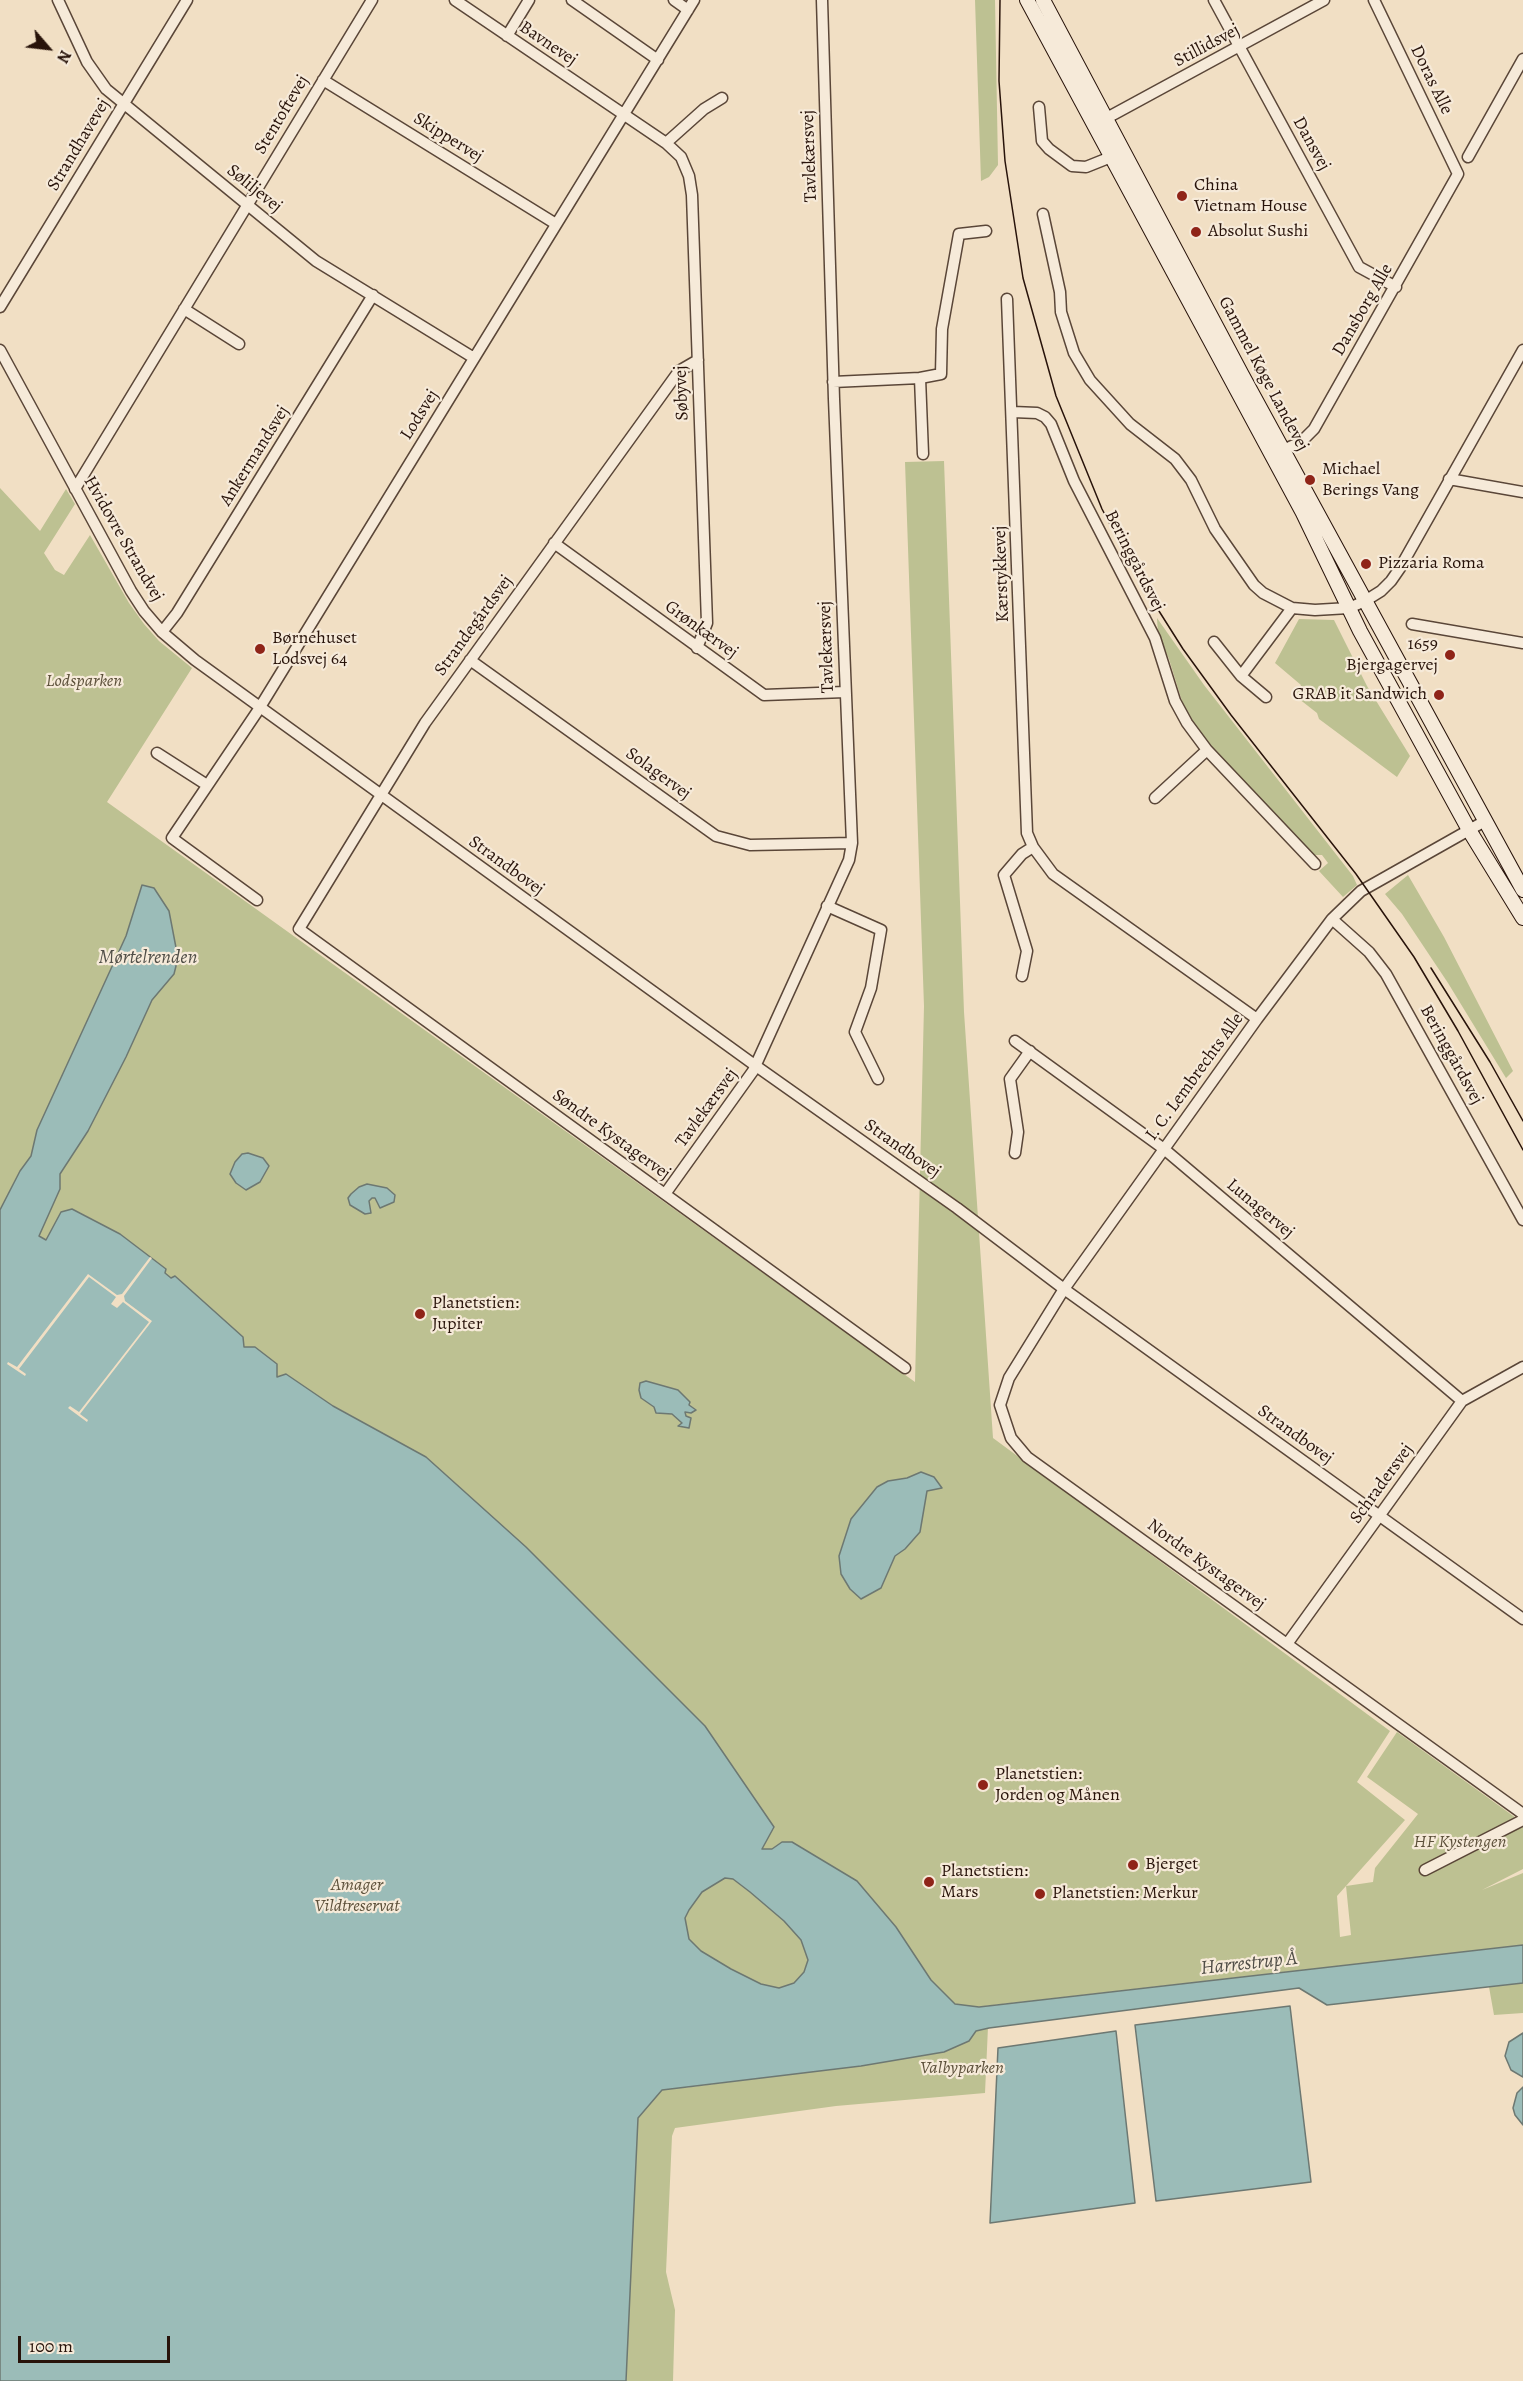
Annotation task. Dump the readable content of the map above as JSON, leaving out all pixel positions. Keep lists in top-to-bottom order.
{
  "streets": {
    "main road": ["Gammel Køge Landevej"],
    "street": [
      "Bavnevej",
      "Stillidsvej",
      "Doras Alle",
      "Stentoftevej",
      "Skippervej",
      "Dansvej",
      "Strandhavevej",
      "Tavlekærsvej",
      "Søliljevej",
      "Dansborg Alle",
      "Søbyvej",
      "Lodsvej",
      "Ankermandsvej",
      "Hvidovre Strandvej",
      "Beringgårdsvej",
      "Kærstykkevej",
      "Strandegårdsvej",
      "Grønkærvej",
      "Solagervej",
      "Strandbovej",
      "I. C. Lembrechts Alle",
      "Søndre Kystagervej",
      "Lunagervej",
      "Schradersvej",
      "Nordre Kystagervej"
    ]
  },
  "crossings": [
    ["Bavnevej", "Søbyvej"],
    ["Bavnevej", "Lodsvej"],
    ["Stillidsvej", "Dansvej"],
    ["Stillidsvej", "Gammel Køge Landevej"],
    ["Doras Alle", "Dansborg Alle"],
    ["Stentoftevej", "Skippervej"],
    ["Stentoftevej", "Søliljevej"],
    ["Stentoftevej", "Hvidovre Strandvej"],
    ["Skippervej", "Lodsvej"],
    ["Dansvej", "Dansborg Alle"],
    ["Strandhavevej", "Søliljevej"],
    ["Tavlekærsvej", "Grønkærvej"],
    ["Tavlekærsvej", "Solagervej"],
    ["Tavlekærsvej", "Strandbovej"],
    ["Tavlekærsvej", "Søndre Kystagervej"],
    ["Søliljevej", "Lodsvej"],
    ["Søliljevej", "Ankermandsvej"],
    ["Dansborg Alle", "Gammel Køge Landevej"],
    ["Gammel Køge Landevej", "I. C. Lembrechts Alle"],
    ["Søbyvej", "Lodsvej"],
    ["Søbyvej", "Strandegårdsvej"],
    ["Søbyvej", "Grønkærvej"],
    ["Lodsvej", "Hvidovre Strandvej"],
    ["Lodsvej", "Strandbovej"],
    ["Ankermandsvej", "Hvidovre Strandvej"],
    ["Hvidovre Strandvej", "Strandbovej"],
    ["Beringgårdsvej", "Kærstykkevej"],
    ["Beringgårdsvej", "I. C. Lembrechts Alle"],
    ["Kærstykkevej", "I. C. Lembrechts Alle"],
    ["Strandegårdsvej", "Grønkærvej"],
    ["Strandegårdsvej", "Solagervej"],
    ["Strandegårdsvej", "Strandbovej"],
    ["Strandegårdsvej", "Søndre Kystagervej"],
    ["Strandbovej", "I. C. Lembrechts Alle"],
    ["Strandbovej", "Schradersvej"],
    ["Strandbovej", "Nordre Kystagervej"],
    ["I. C. Lembrechts Alle", "Lunagervej"],
    ["I. C. Lembrechts Alle", "Nordre Kystagervej"],
    ["Lunagervej", "Schradersvej"],
    ["Schradersvej", "Nordre Kystagervej"]
  ],
  "water": ["Mørtelrenden", "Harrestrup Å"],
  "parks": [
    "Lodsparken",
    "HF Kystengen",
    "Amager Vildtreservat",
    "Valbyparken"
  ],
  "places": [
    "China Vietnam House",
    "Absolut Sushi",
    "Michael Berings Vang",
    "Pizzaria Roma",
    "Børnehuset Lodsvej 64",
    "1659 Bjergagervej",
    "GRAB it Sandwich",
    "Planetstien: Jupiter",
    "Planetstien: Jorden og Månen",
    "Bjerget",
    "Planetstien: Mars",
    "Planetstien: Merkur"
  ],
  "scale_bar": "100 m",
  "north": "bottom right"
}
